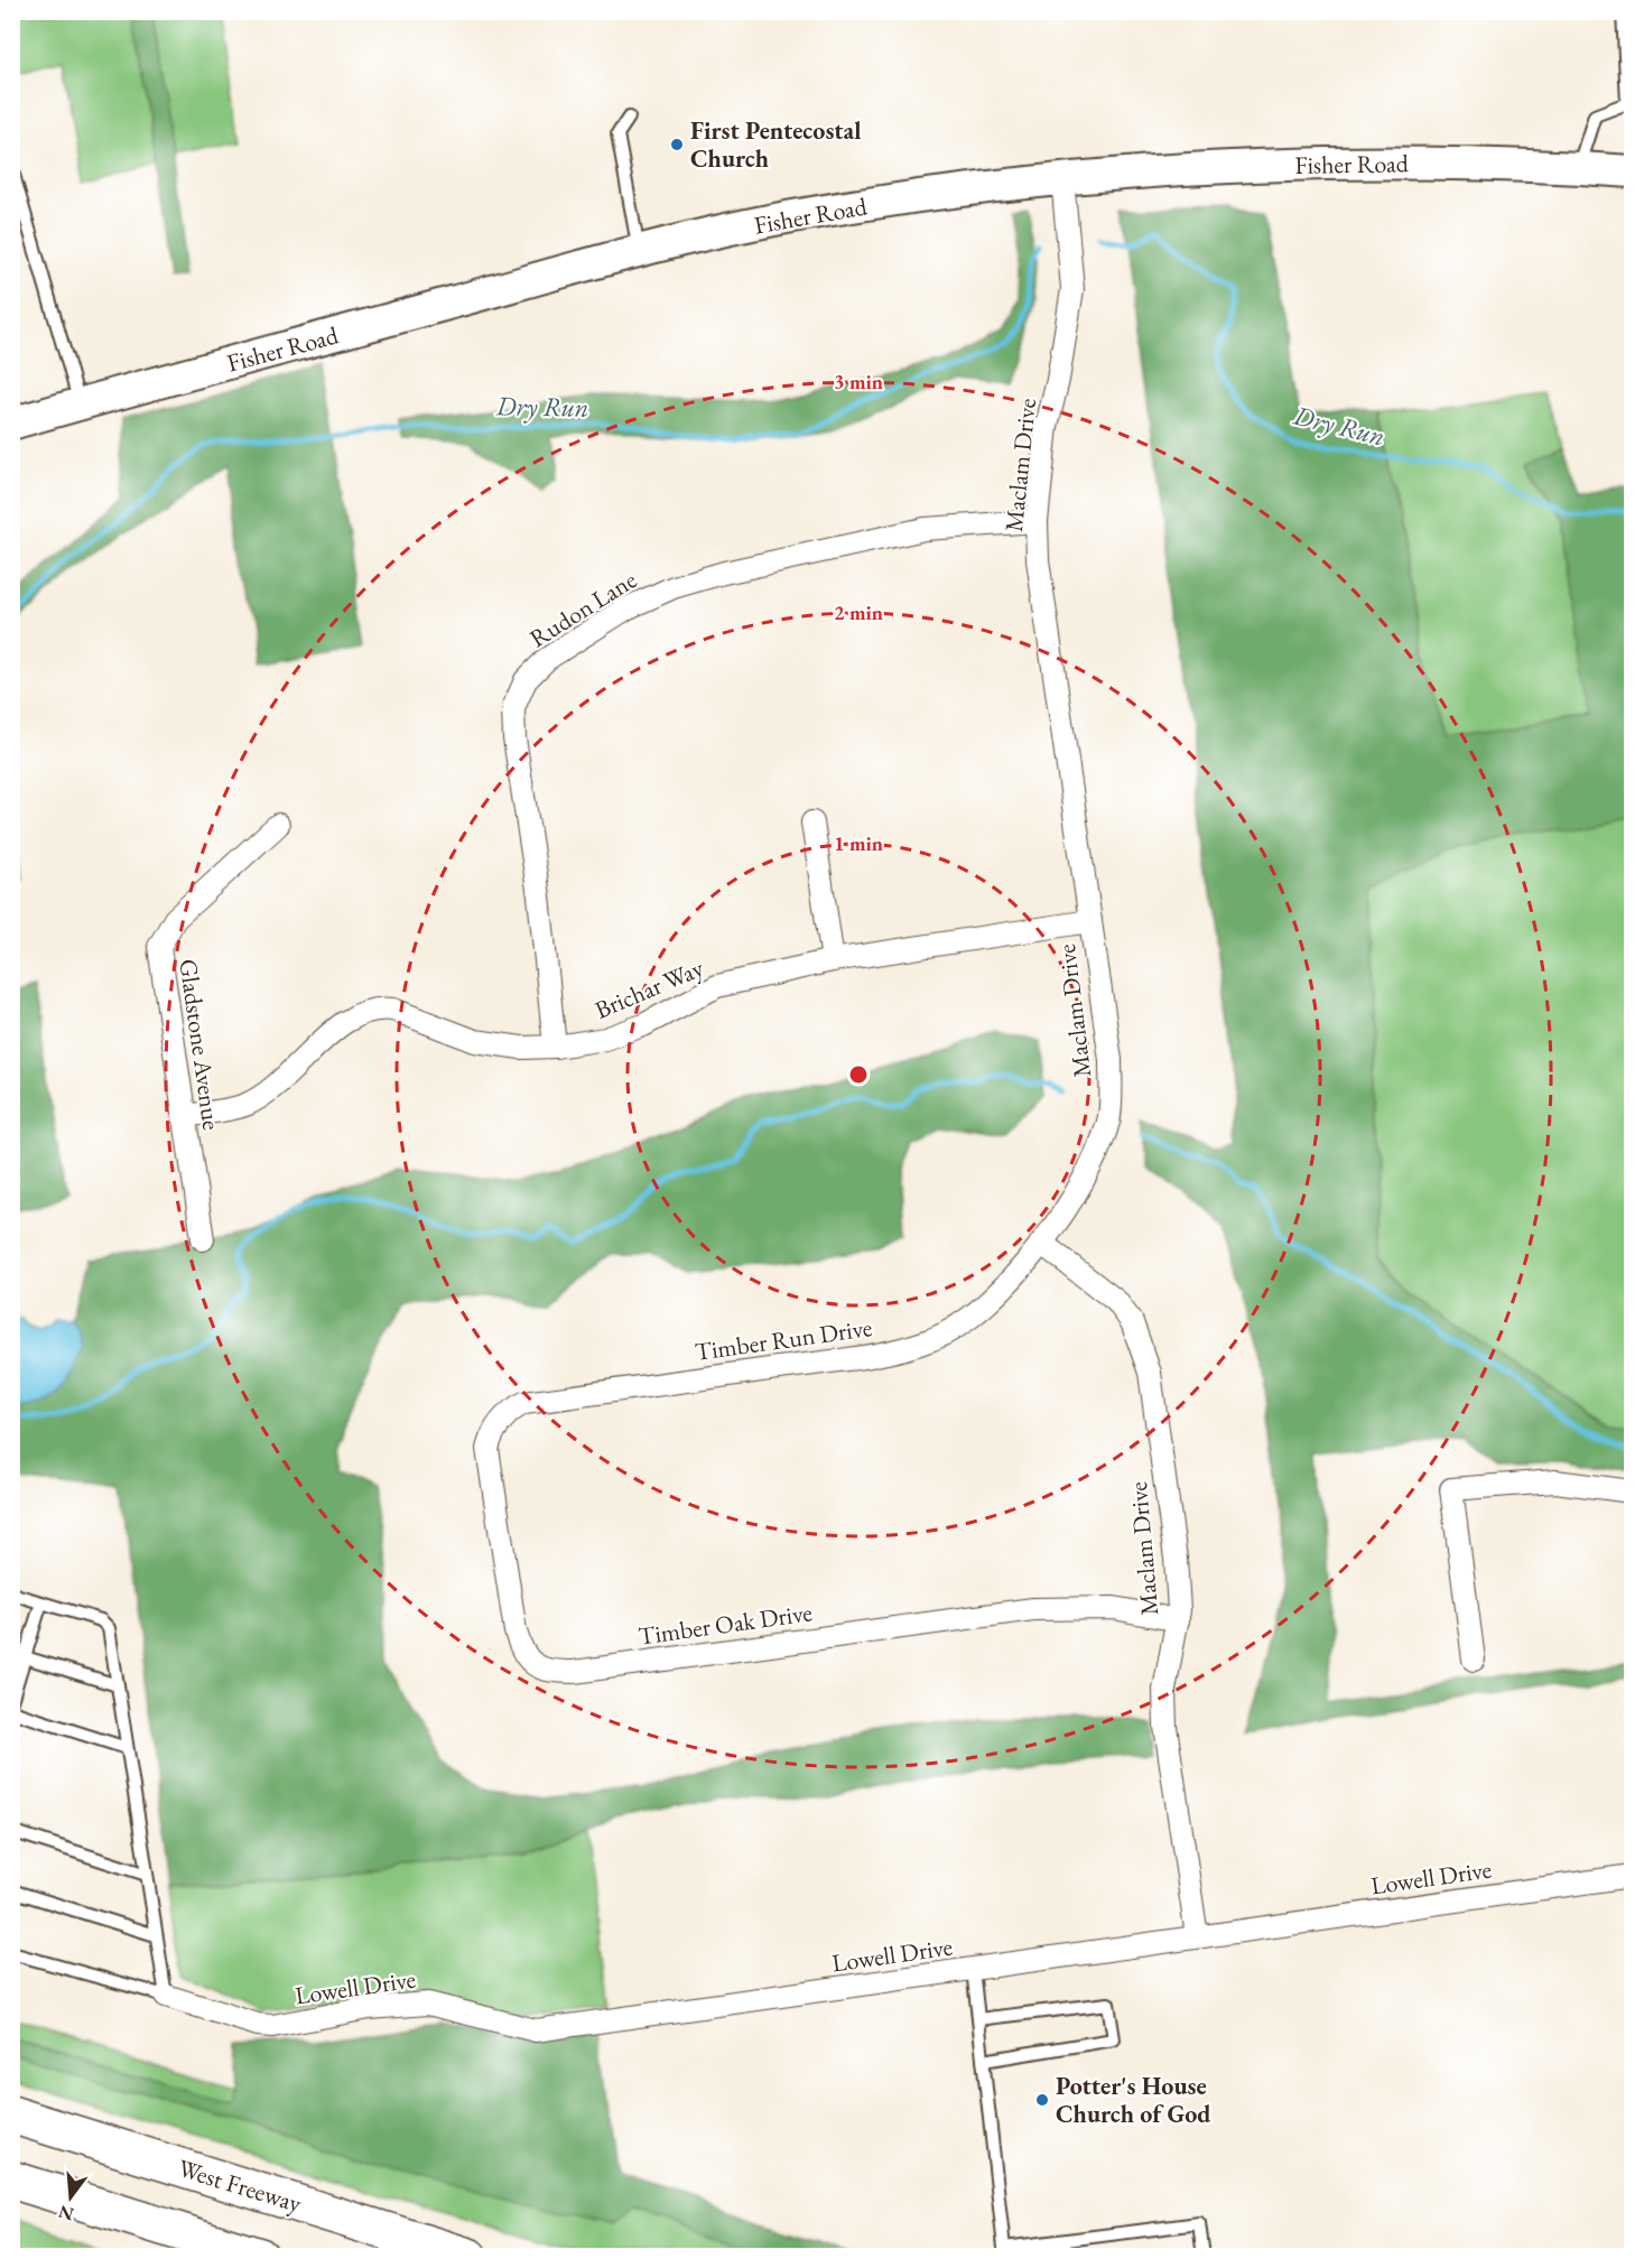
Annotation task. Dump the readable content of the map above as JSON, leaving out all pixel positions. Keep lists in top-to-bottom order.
{
  "streets": {
    "highway": ["West Freeway"],
    "main road": ["Fisher Road"],
    "street": [
      "Maclam Drive",
      "Rudon Lane",
      "Brichar Way",
      "Gladstone Avenue",
      "Timber Run Drive",
      "Timber Oak Drive",
      "Lowell Drive"
    ]
  },
  "crossings": [
    ["Fisher Road", "Maclam Drive"],
    ["Maclam Drive", "Rudon Lane"],
    ["Maclam Drive", "Brichar Way"],
    ["Maclam Drive", "Timber Run Drive"],
    ["Maclam Drive", "Timber Oak Drive"],
    ["Maclam Drive", "Lowell Drive"],
    ["Rudon Lane", "Brichar Way"],
    ["Brichar Way", "Gladstone Avenue"],
    ["Timber Run Drive", "Timber Oak Drive"]
  ],
  "water": ["Dry Run"],
  "places": ["First Pentecostal Church", "Potter's House Church of God"],
  "north": "bottom",
  "rings": ["3 min", "2 min", "1 min"]
}
